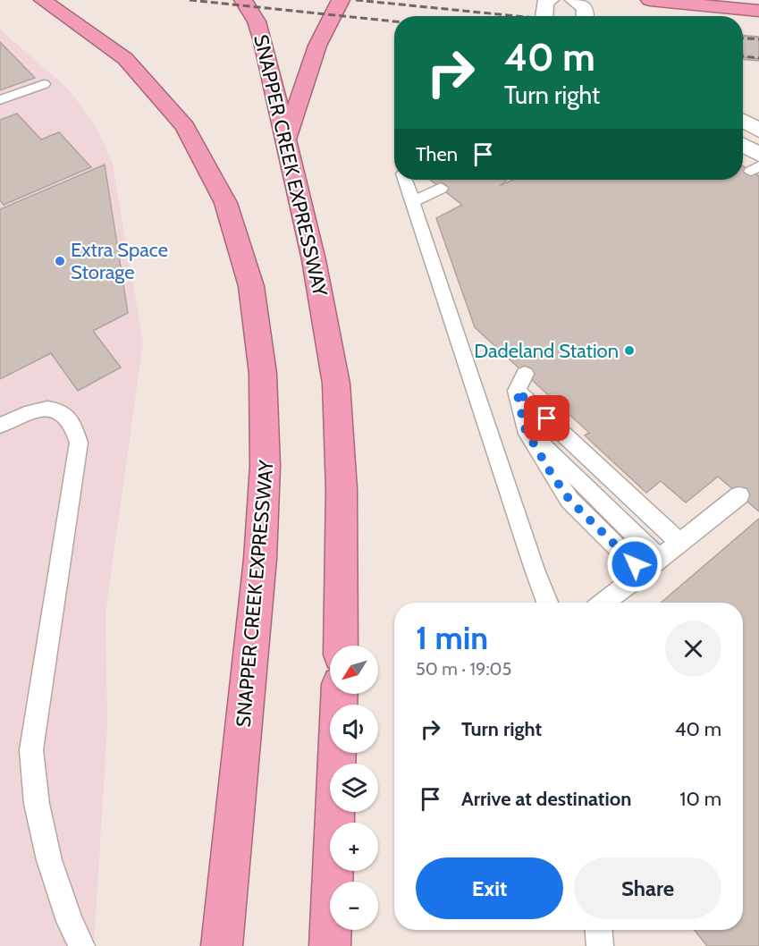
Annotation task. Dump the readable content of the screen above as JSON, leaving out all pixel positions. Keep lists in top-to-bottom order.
{
  "streets": {
    "highway": ["SNAPPER CREEK EXPRESSWAY"]
  },
  "places": ["Extra Space Storage", "Dadeland Station"],
  "north": "bottom left",
  "page": {
    "turn": ["40 m", "Turn right"],
    "then": "Then",
    "heading": ["1 min", "50 m · 19:05"],
    "map_buttons": ["+", "−"],
    "list": [
      {
        "name": "Turn right",
        "value": "40 m"
      },
      {
        "name": "Arrive at destination",
        "value": "10 m"
      }
    ],
    "buttons": ["Exit", "Share"]
  }
}
